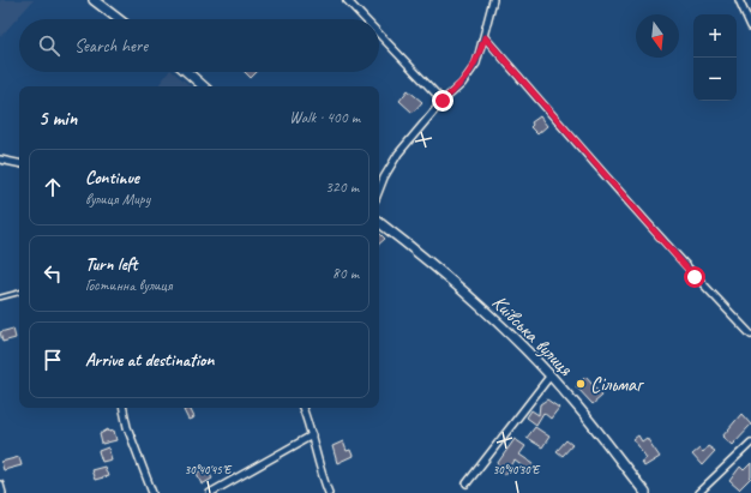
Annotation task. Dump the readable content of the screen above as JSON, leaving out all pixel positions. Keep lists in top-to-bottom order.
{
  "streets": {
    "street": ["Київська вулиця"]
  },
  "places": ["Сільмаг"],
  "north": "bottom",
  "page": {
    "map_buttons": ["+", "−"],
    "search": "Search here",
    "heading": ["5 min", "Walk · 400 m"],
    "list": [
      ["Continue", "вулиця Миру", "320 m"],
      ["Turn left", "Гостинна вулиця", "80 m"],
      "Arrive at destination"
    ]
  },
  "coordinates": ["30°40'45\"E", "30°40'30\"E"]
}
